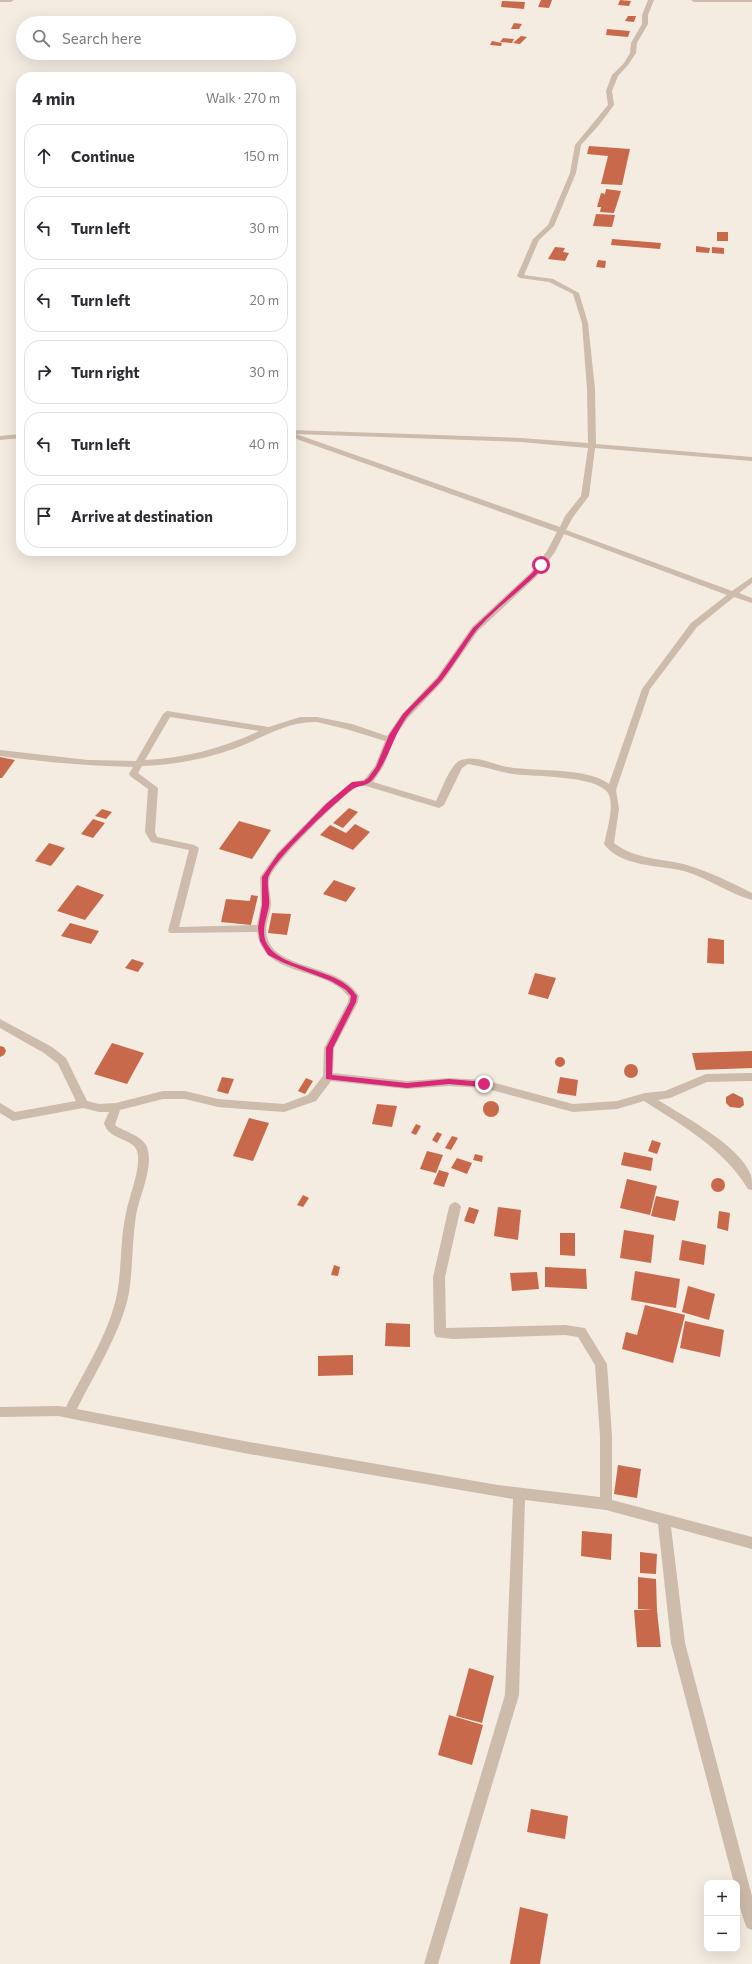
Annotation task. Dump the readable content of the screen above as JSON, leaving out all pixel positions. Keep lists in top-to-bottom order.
{
  "page": {
    "search": "Search here",
    "heading": ["4 min", "Walk · 270 m"],
    "list": [
      ["Continue", "150 m"],
      ["Turn left", "30 m"],
      ["Turn left", "20 m"],
      ["Turn right", "30 m"],
      ["Turn left", "40 m"],
      "Arrive at destination"
    ],
    "map_buttons": ["+", "−"]
  }
}
